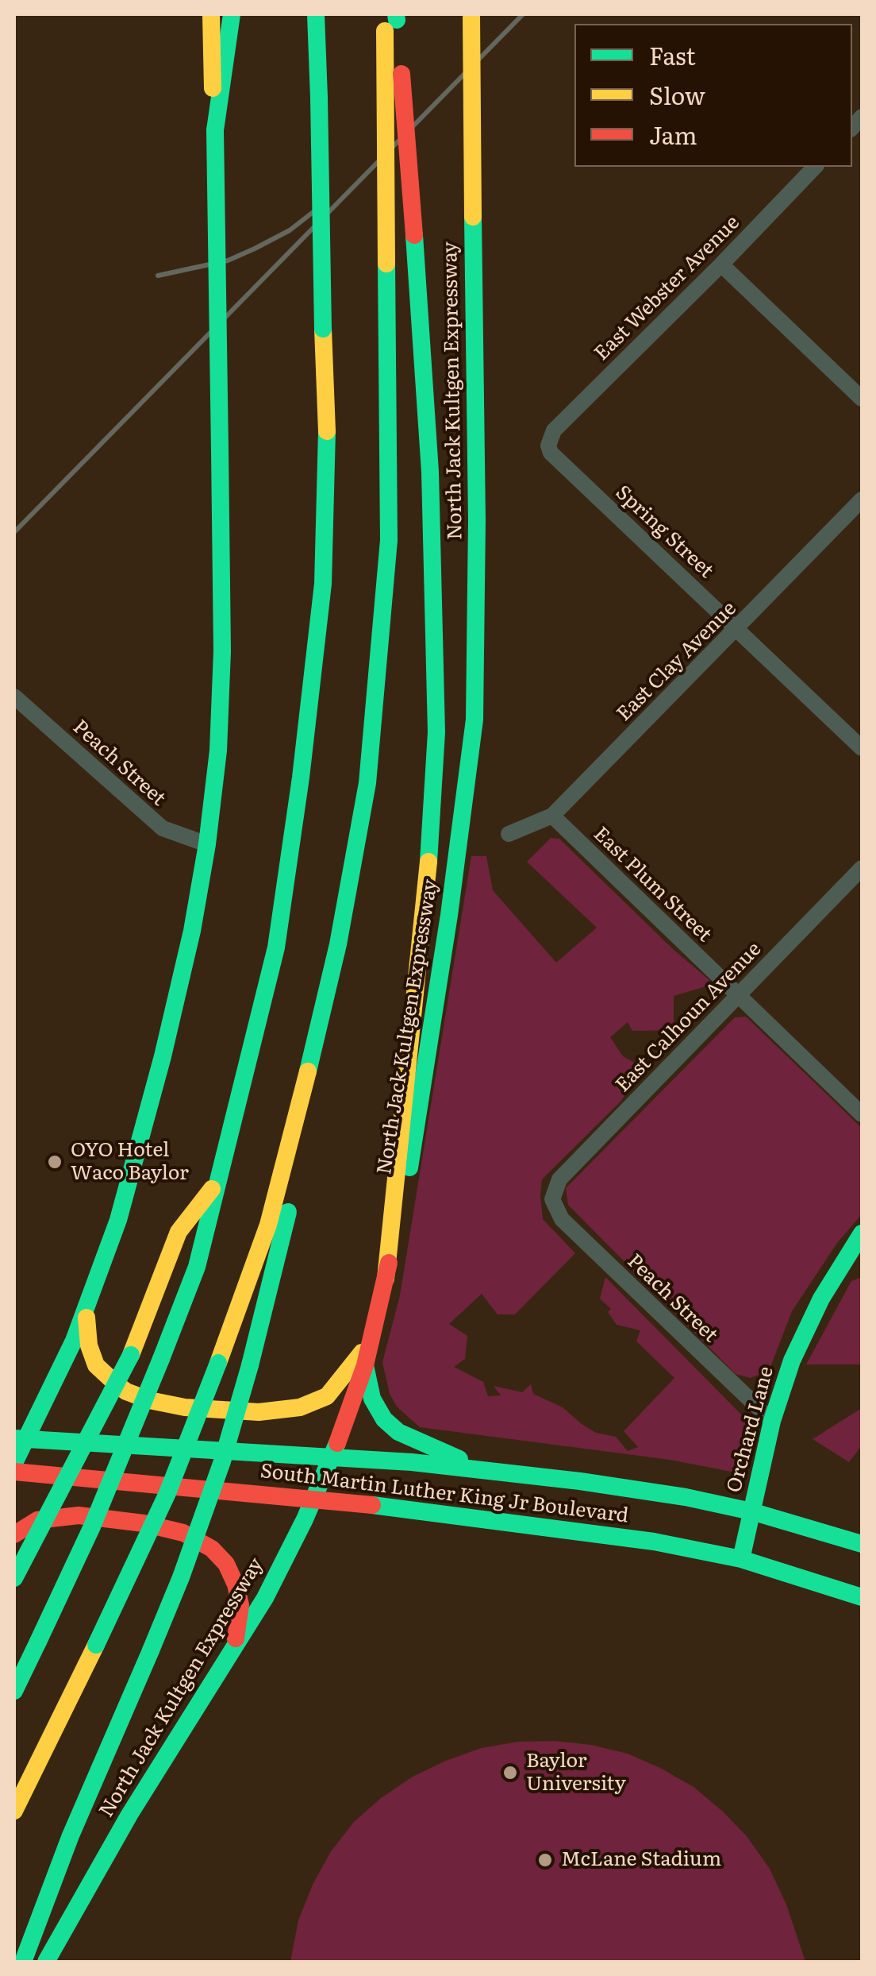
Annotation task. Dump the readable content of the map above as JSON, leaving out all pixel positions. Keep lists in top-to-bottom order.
{
  "streets": {
    "main road": ["North Jack Kultgen Expressway", "Orchard Lane", "South Martin Luther King Jr Boulevard"],
    "street": [
      "East Webster Avenue",
      "Spring Street",
      "East Clay Avenue",
      "Peach Street",
      "East Plum Street",
      "East Calhoun Avenue"
    ]
  },
  "crossings": [
    ["East Webster Avenue", "Spring Street"],
    ["North Jack Kultgen Expressway", "South Martin Luther King Jr Boulevard"],
    ["Spring Street", "East Clay Avenue"],
    ["East Clay Avenue", "East Plum Street"],
    ["Peach Street", "East Calhoun Avenue"],
    ["Peach Street", "Orchard Lane"],
    ["East Plum Street", "East Calhoun Avenue"],
    ["Orchard Lane", "South Martin Luther King Jr Boulevard"]
  ],
  "places": ["OYO Hotel Waco Baylor", "Baylor University", "McLane Stadium"],
  "legend": ["Fast", "Slow", "Jam"]
}
